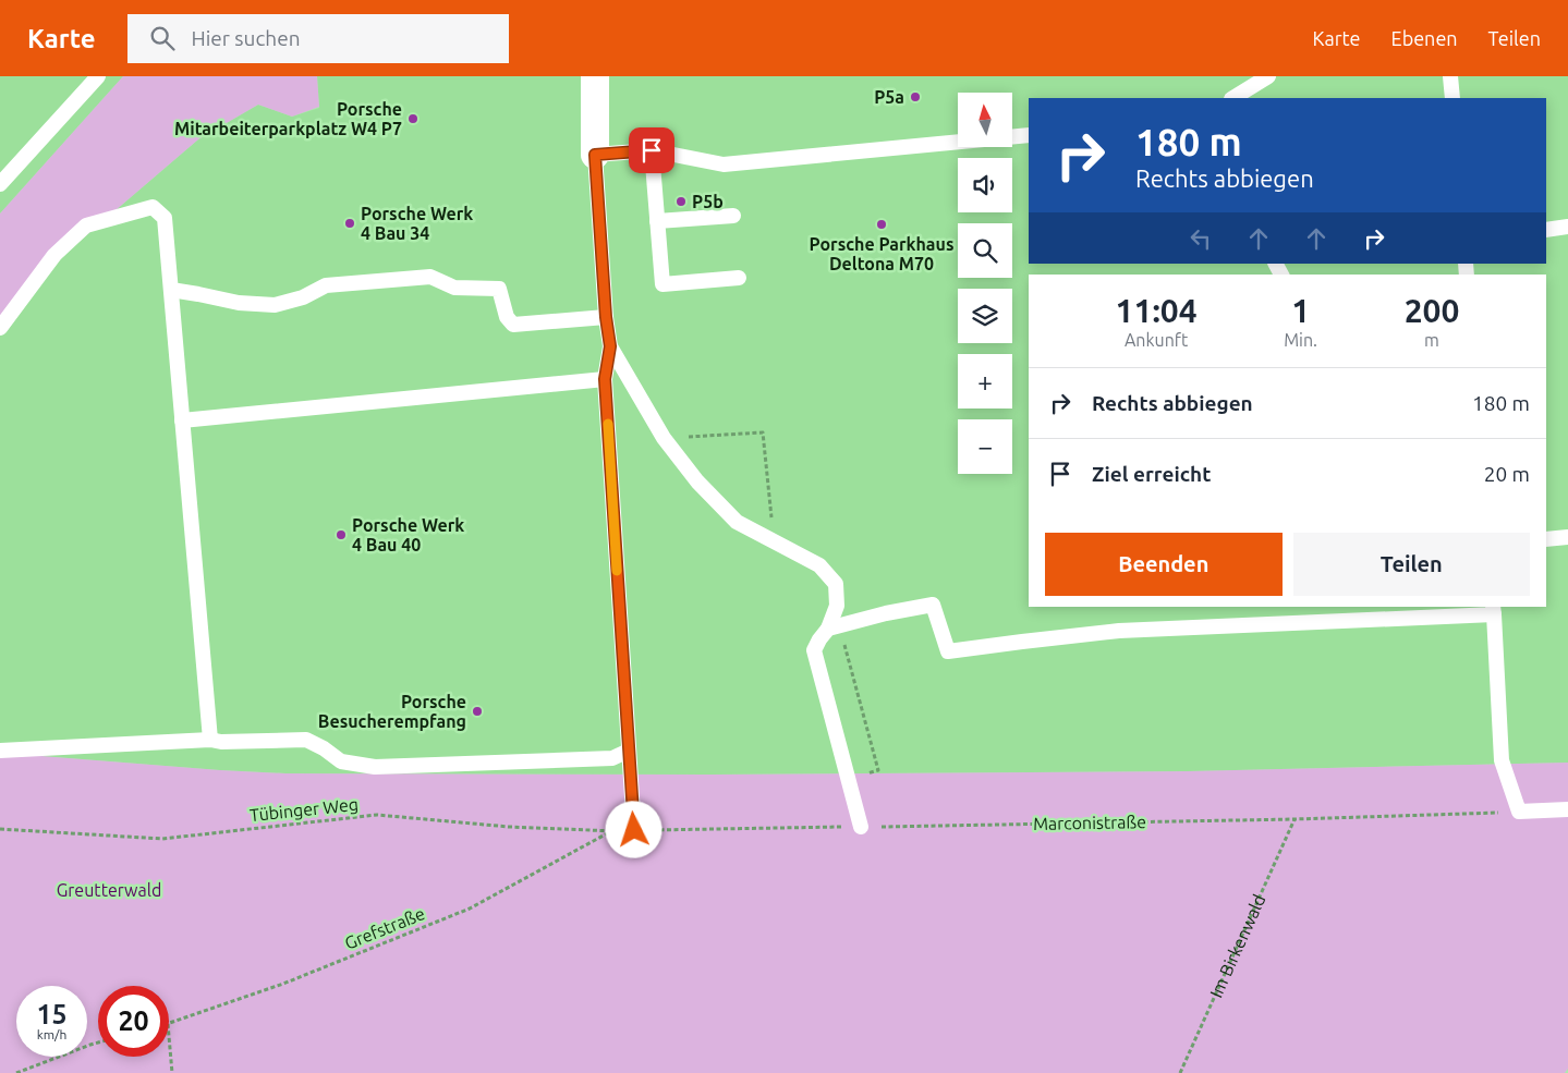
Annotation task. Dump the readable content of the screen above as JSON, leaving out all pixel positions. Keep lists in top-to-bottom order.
{
  "streets": {
    "path": [
      "Tübinger Weg",
      "Marconistraße",
      "Grefstraße",
      "Im Birkenwald"
    ]
  },
  "crossings": [
    ["Tübinger Weg", "Marconistraße"],
    ["Tübinger Weg", "Grefstraße"],
    ["Marconistraße", "Grefstraße"],
    ["Marconistraße", "Im Birkenwald"]
  ],
  "parks": ["Greutterwald"],
  "places": [
    "P5a",
    "Porsche Mitarbeiterparkplatz W4 P7",
    "P5b",
    "Porsche Werk 4 Bau 34",
    "Porsche Parkhaus Deltona M70",
    "Porsche Werk 4 Bau 40",
    "Porsche Besucherempfang"
  ],
  "north": "top",
  "page": {
    "header": "Karte",
    "search": "Hier suchen",
    "nav": ["Karte", "Ebenen", "Teilen"],
    "map_buttons": ["+", "−"],
    "turn": ["180 m", "Rechts abbiegen"],
    "eta": [
      "11:04",
      "Ankunft",
      "1",
      "Min.",
      "200",
      "m"
    ],
    "list": [
      {
        "name": "Rechts abbiegen",
        "value": "180 m"
      },
      {
        "name": "Ziel erreicht",
        "value": "20 m"
      }
    ],
    "buttons": ["Beenden", "Teilen"],
    "speed": "15 km/h",
    "limit": "20"
  }
}
